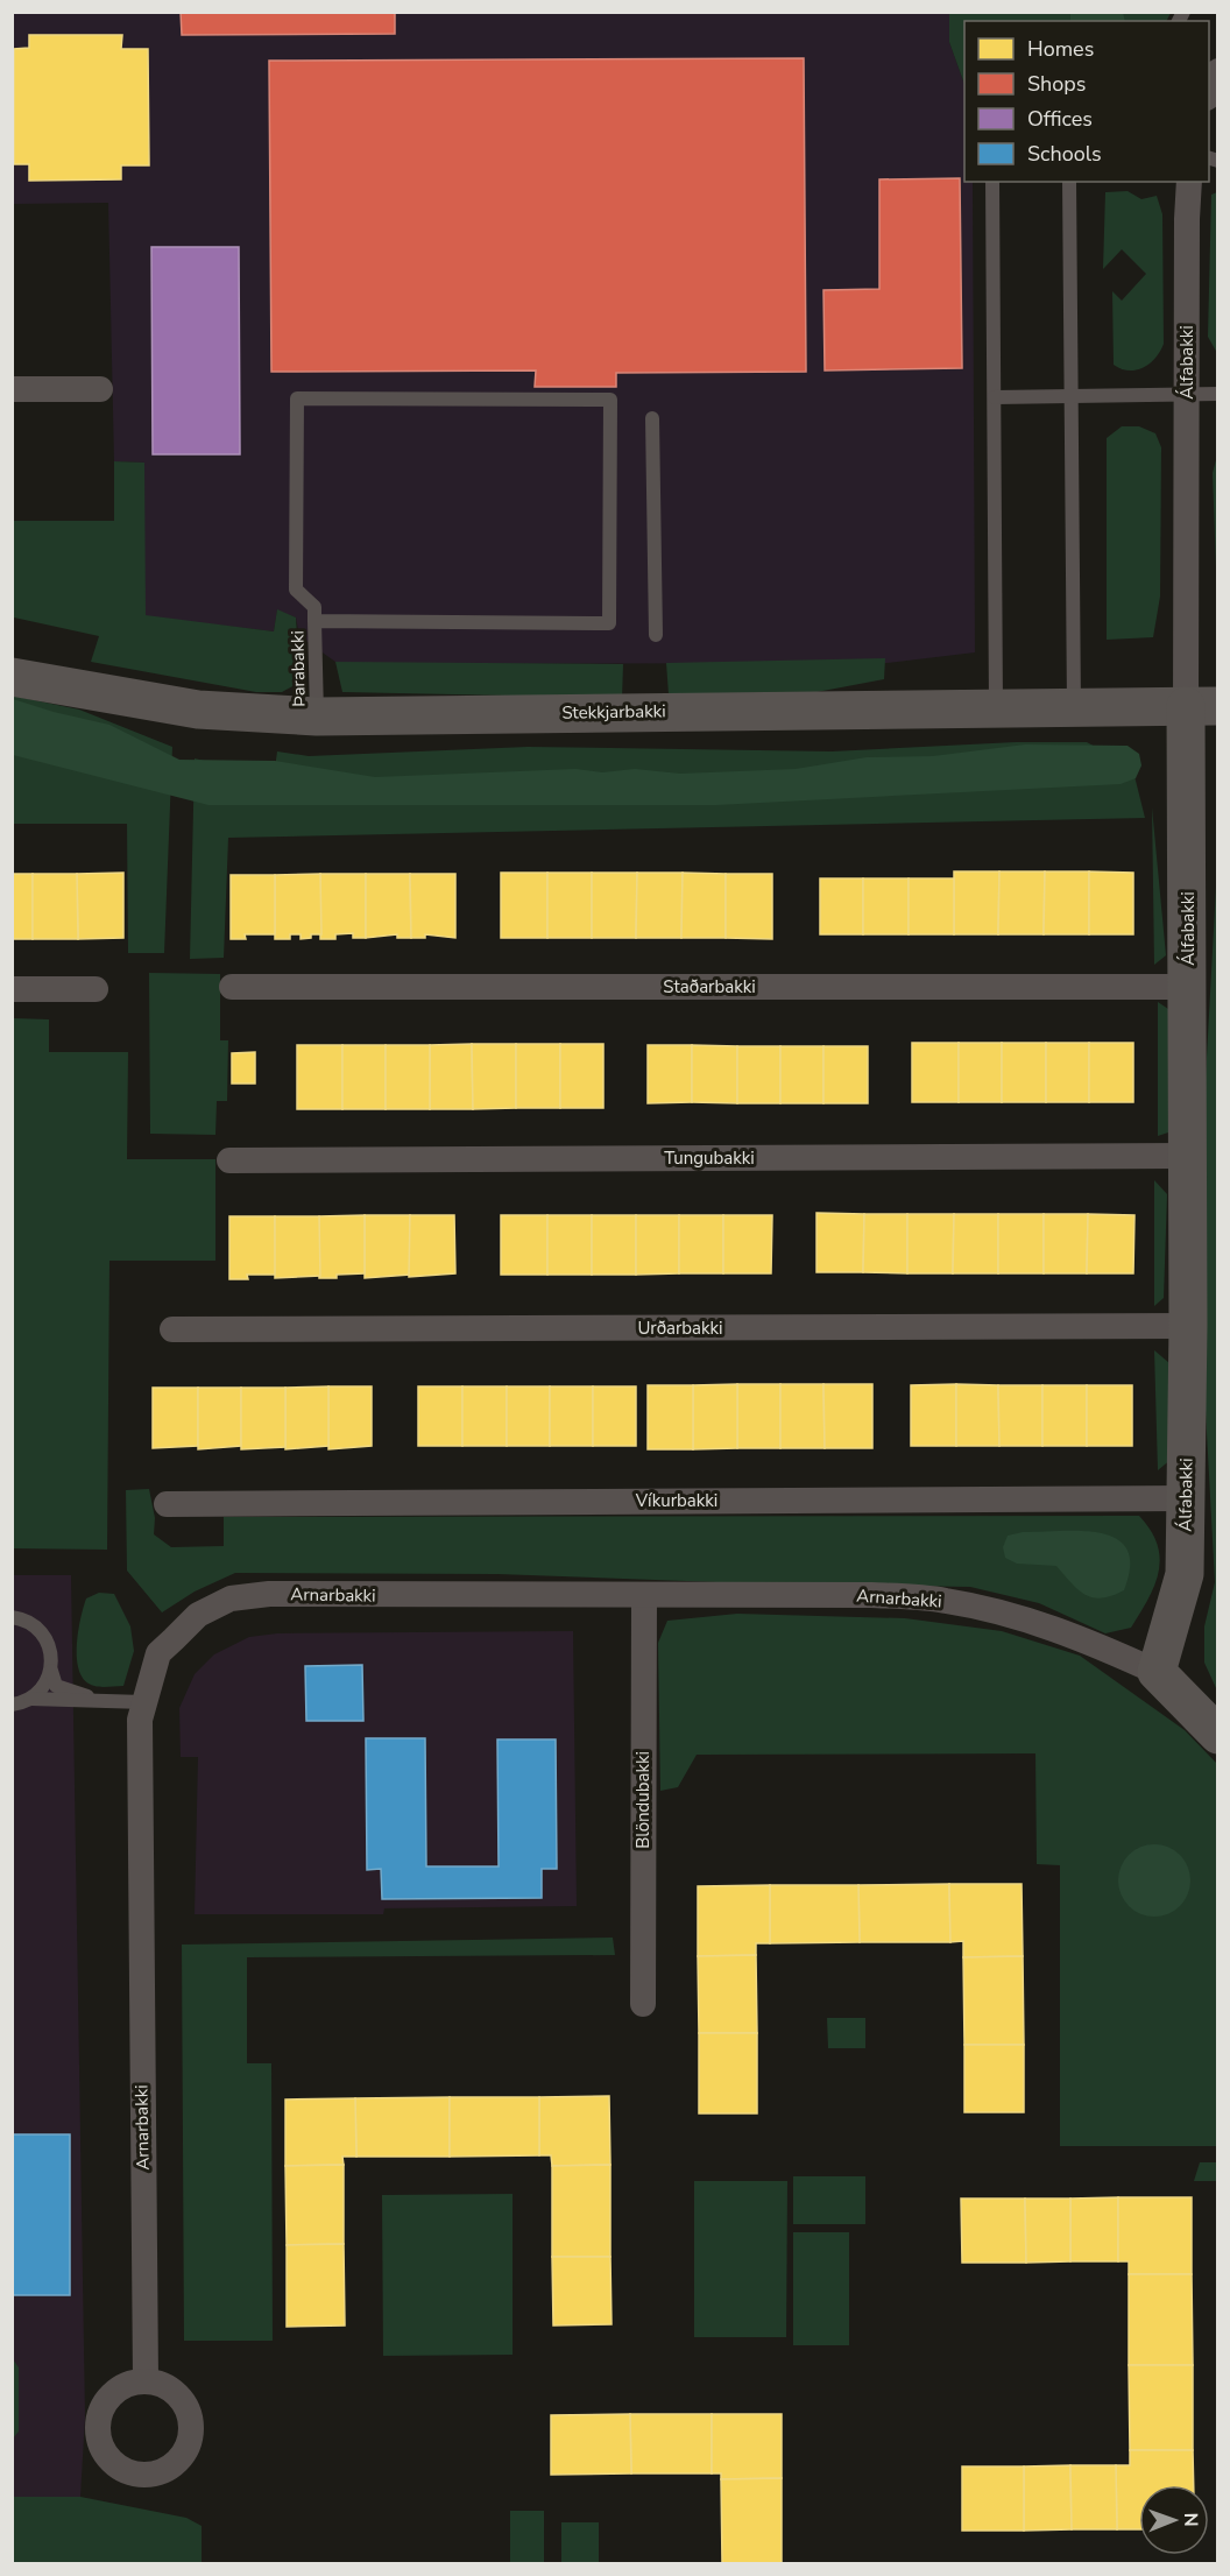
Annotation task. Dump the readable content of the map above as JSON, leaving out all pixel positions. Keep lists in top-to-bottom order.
{
  "streets": {
    "street": [
      "Álfabakki",
      "Stekkjarbakki",
      "Staðarbakki",
      "Tungubakki",
      "Urðarbakki",
      "Víkurbakki",
      "Arnarbakki",
      "Blöndubakki"
    ],
    "lane": ["Þarabakki"]
  },
  "crossings": [
    ["Álfabakki", "Stekkjarbakki"],
    ["Álfabakki", "Staðarbakki"],
    ["Álfabakki", "Tungubakki"],
    ["Álfabakki", "Urðarbakki"],
    ["Álfabakki", "Víkurbakki"],
    ["Álfabakki", "Arnarbakki"],
    ["Þarabakki", "Stekkjarbakki"],
    ["Arnarbakki", "Blöndubakki"]
  ],
  "legend": [
    "Homes",
    "Shops",
    "Offices",
    "Schools"
  ],
  "north": "right"
}
